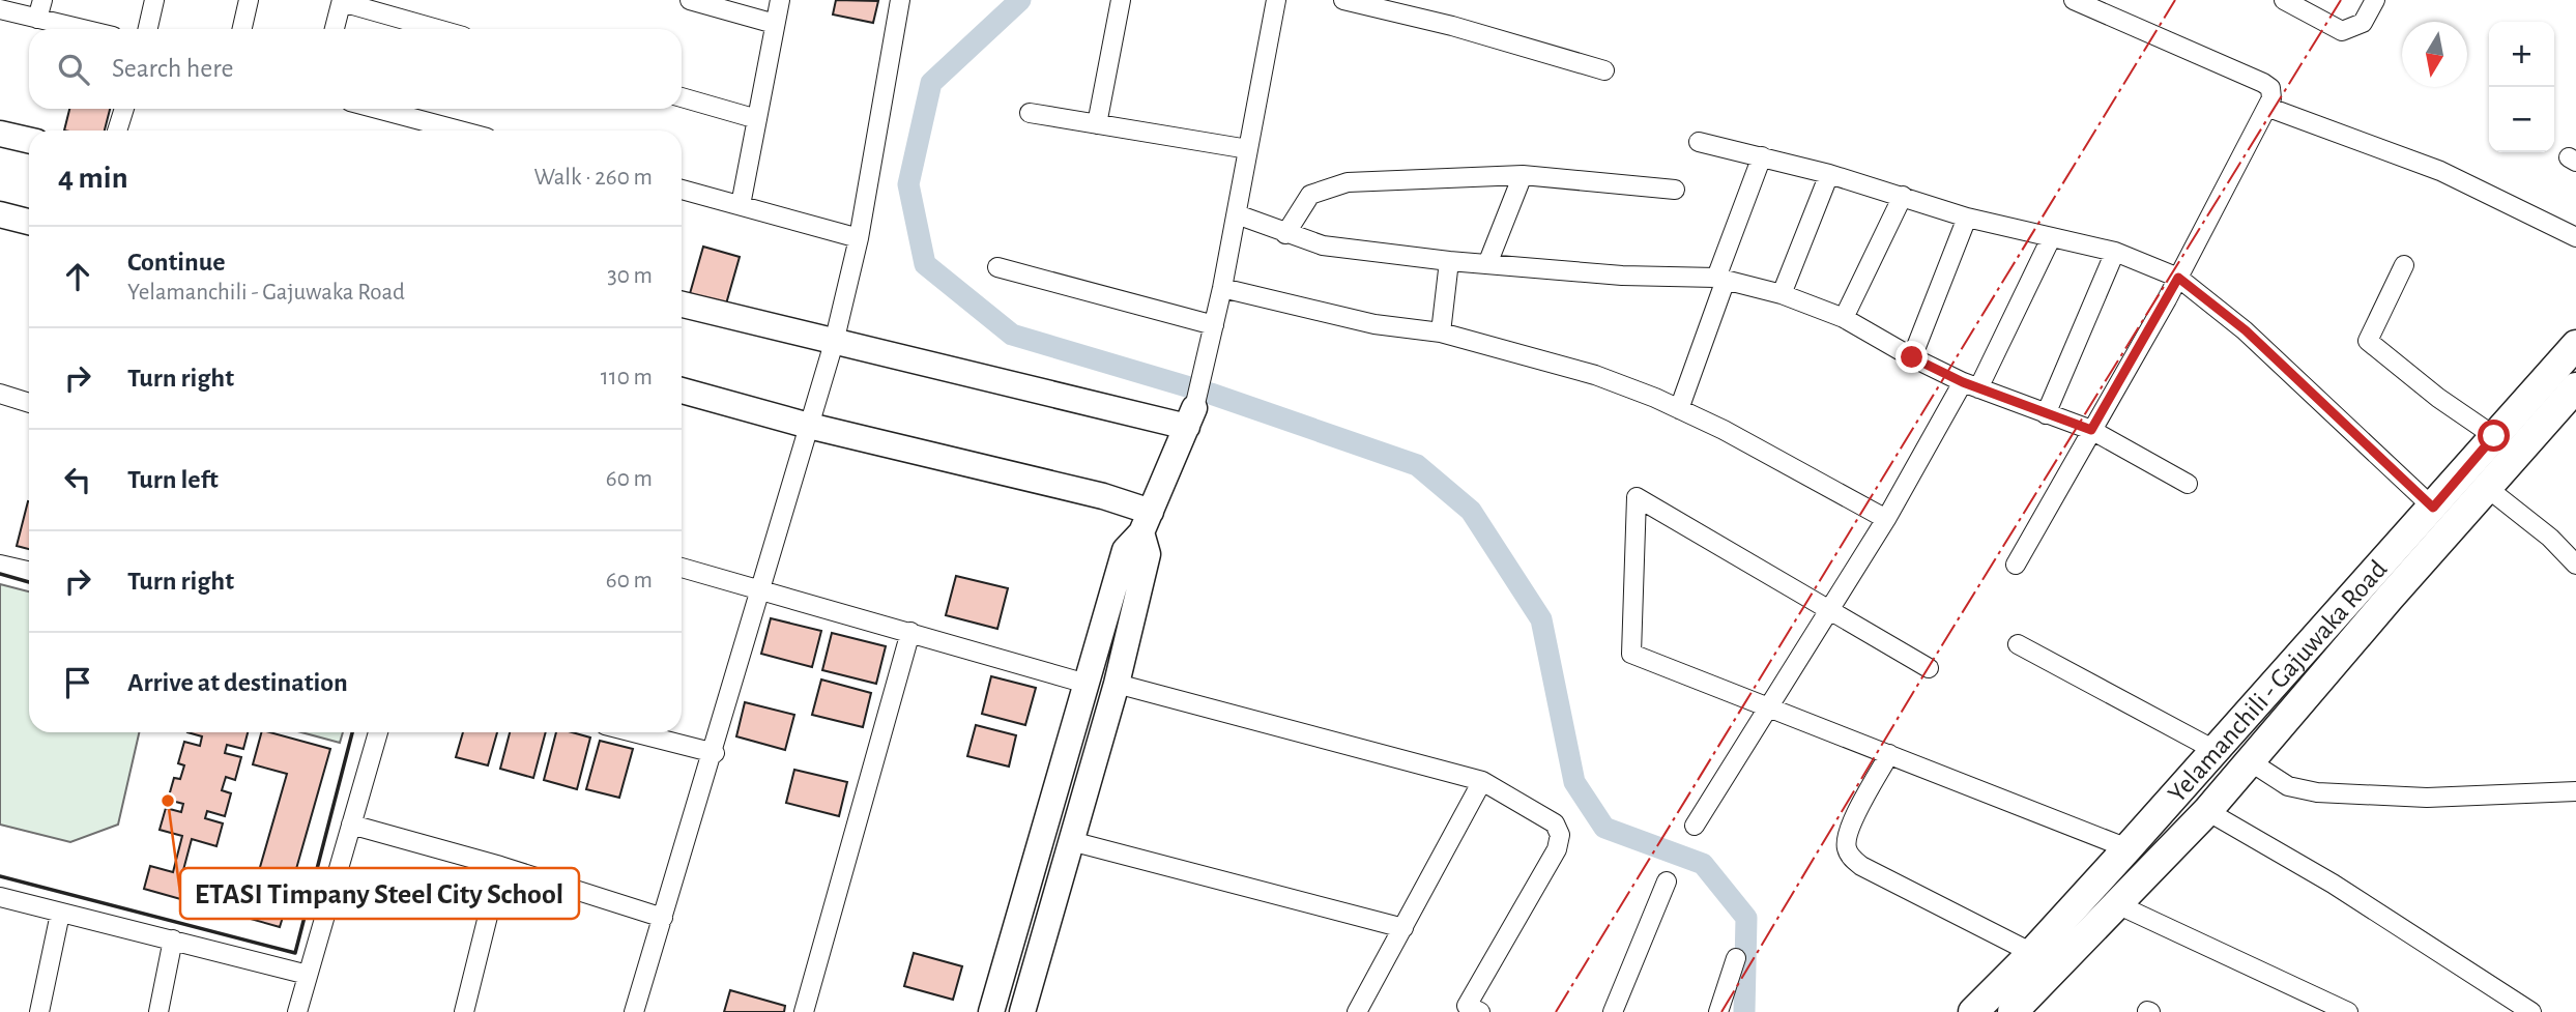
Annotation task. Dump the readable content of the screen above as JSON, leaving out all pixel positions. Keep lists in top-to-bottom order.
{
  "streets": {
    "main road": ["Yelamanchili - Gajuwaka Road"]
  },
  "places": ["ETASI Timpany Steel City School"],
  "north": "bottom",
  "page": {
    "map_buttons": ["+", "−"],
    "search": "Search here",
    "heading": ["4 min", "Walk · 260 m"],
    "list": [
      ["Continue", "Yelamanchili - Gajuwaka Road", "30 m"],
      ["Turn right", "110 m"],
      ["Turn left", "60 m"],
      ["Turn right", "60 m"],
      "Arrive at destination"
    ]
  }
}
